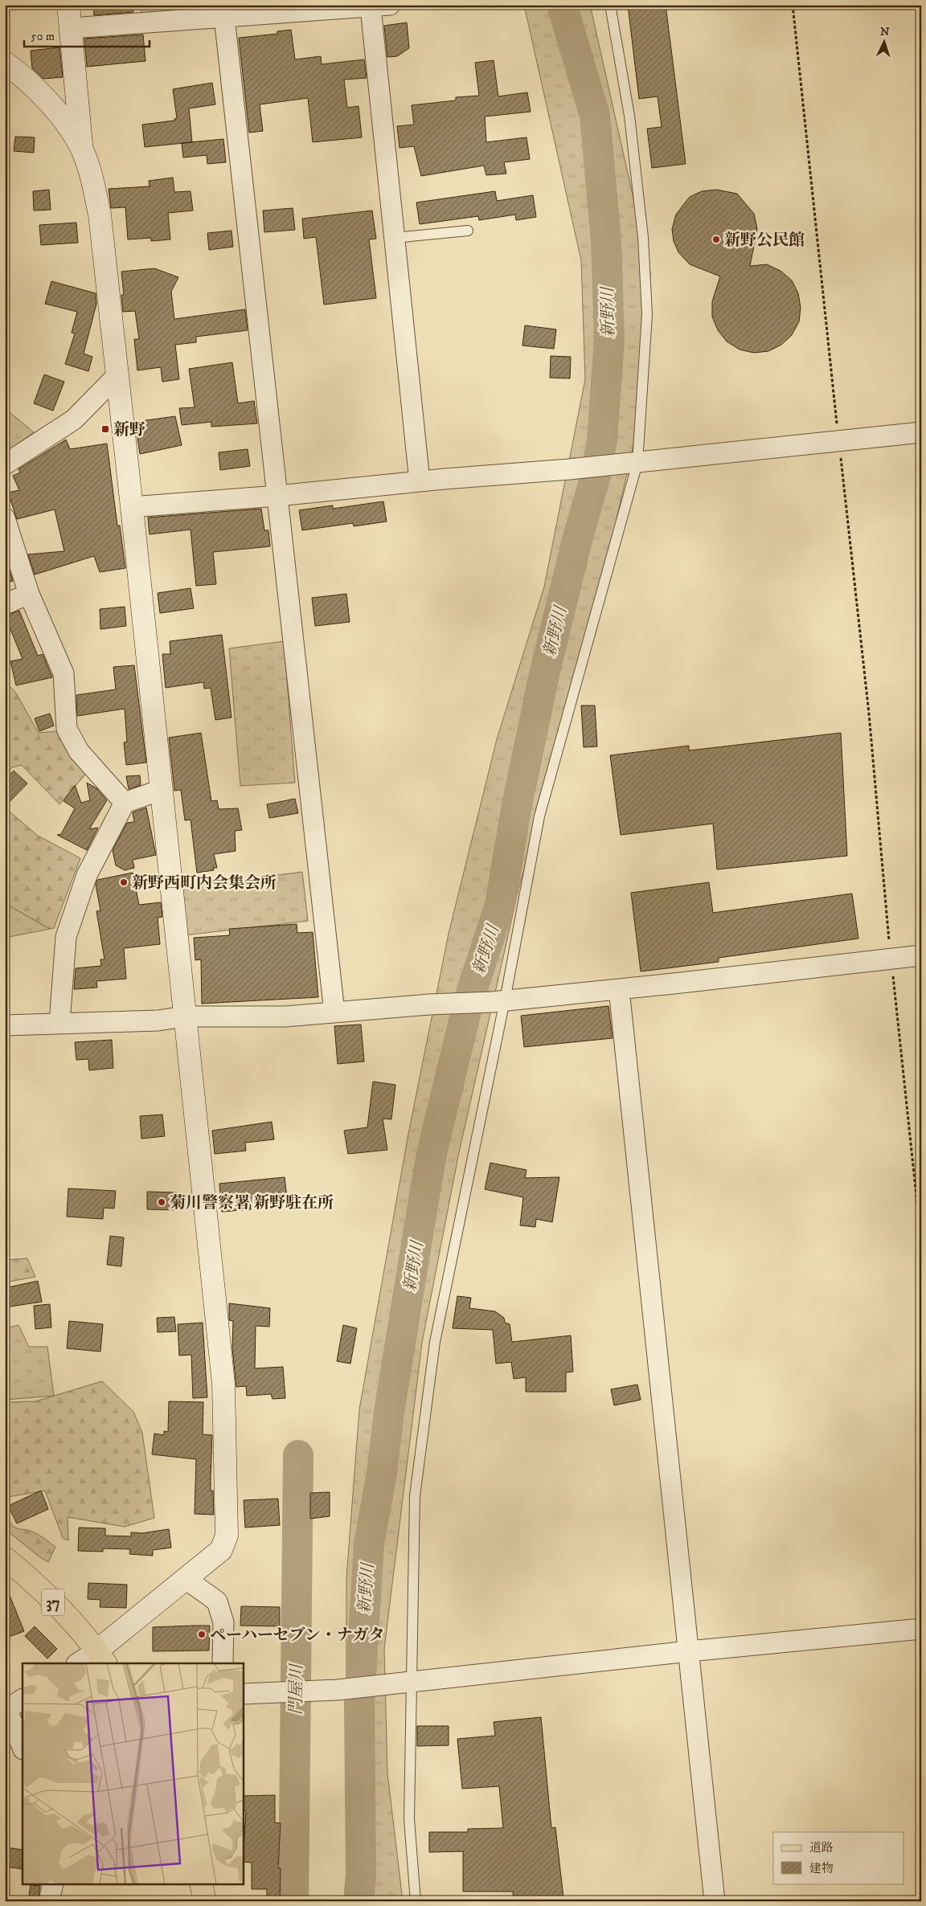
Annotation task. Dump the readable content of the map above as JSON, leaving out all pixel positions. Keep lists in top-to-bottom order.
{
  "streets": {
    "main road": ["37"]
  },
  "water": ["新野川", "門屋川"],
  "places": {
    "other": [
      "新野公民館",
      "新野西町内会集会所",
      "菊川警察署 新野駐在所",
      "ペーハーセブン・ナガタ"
    ],
    "transit": ["新野"]
  },
  "legend": ["道路", "建物"],
  "scale_bar": "50 m",
  "north": "top"
}
